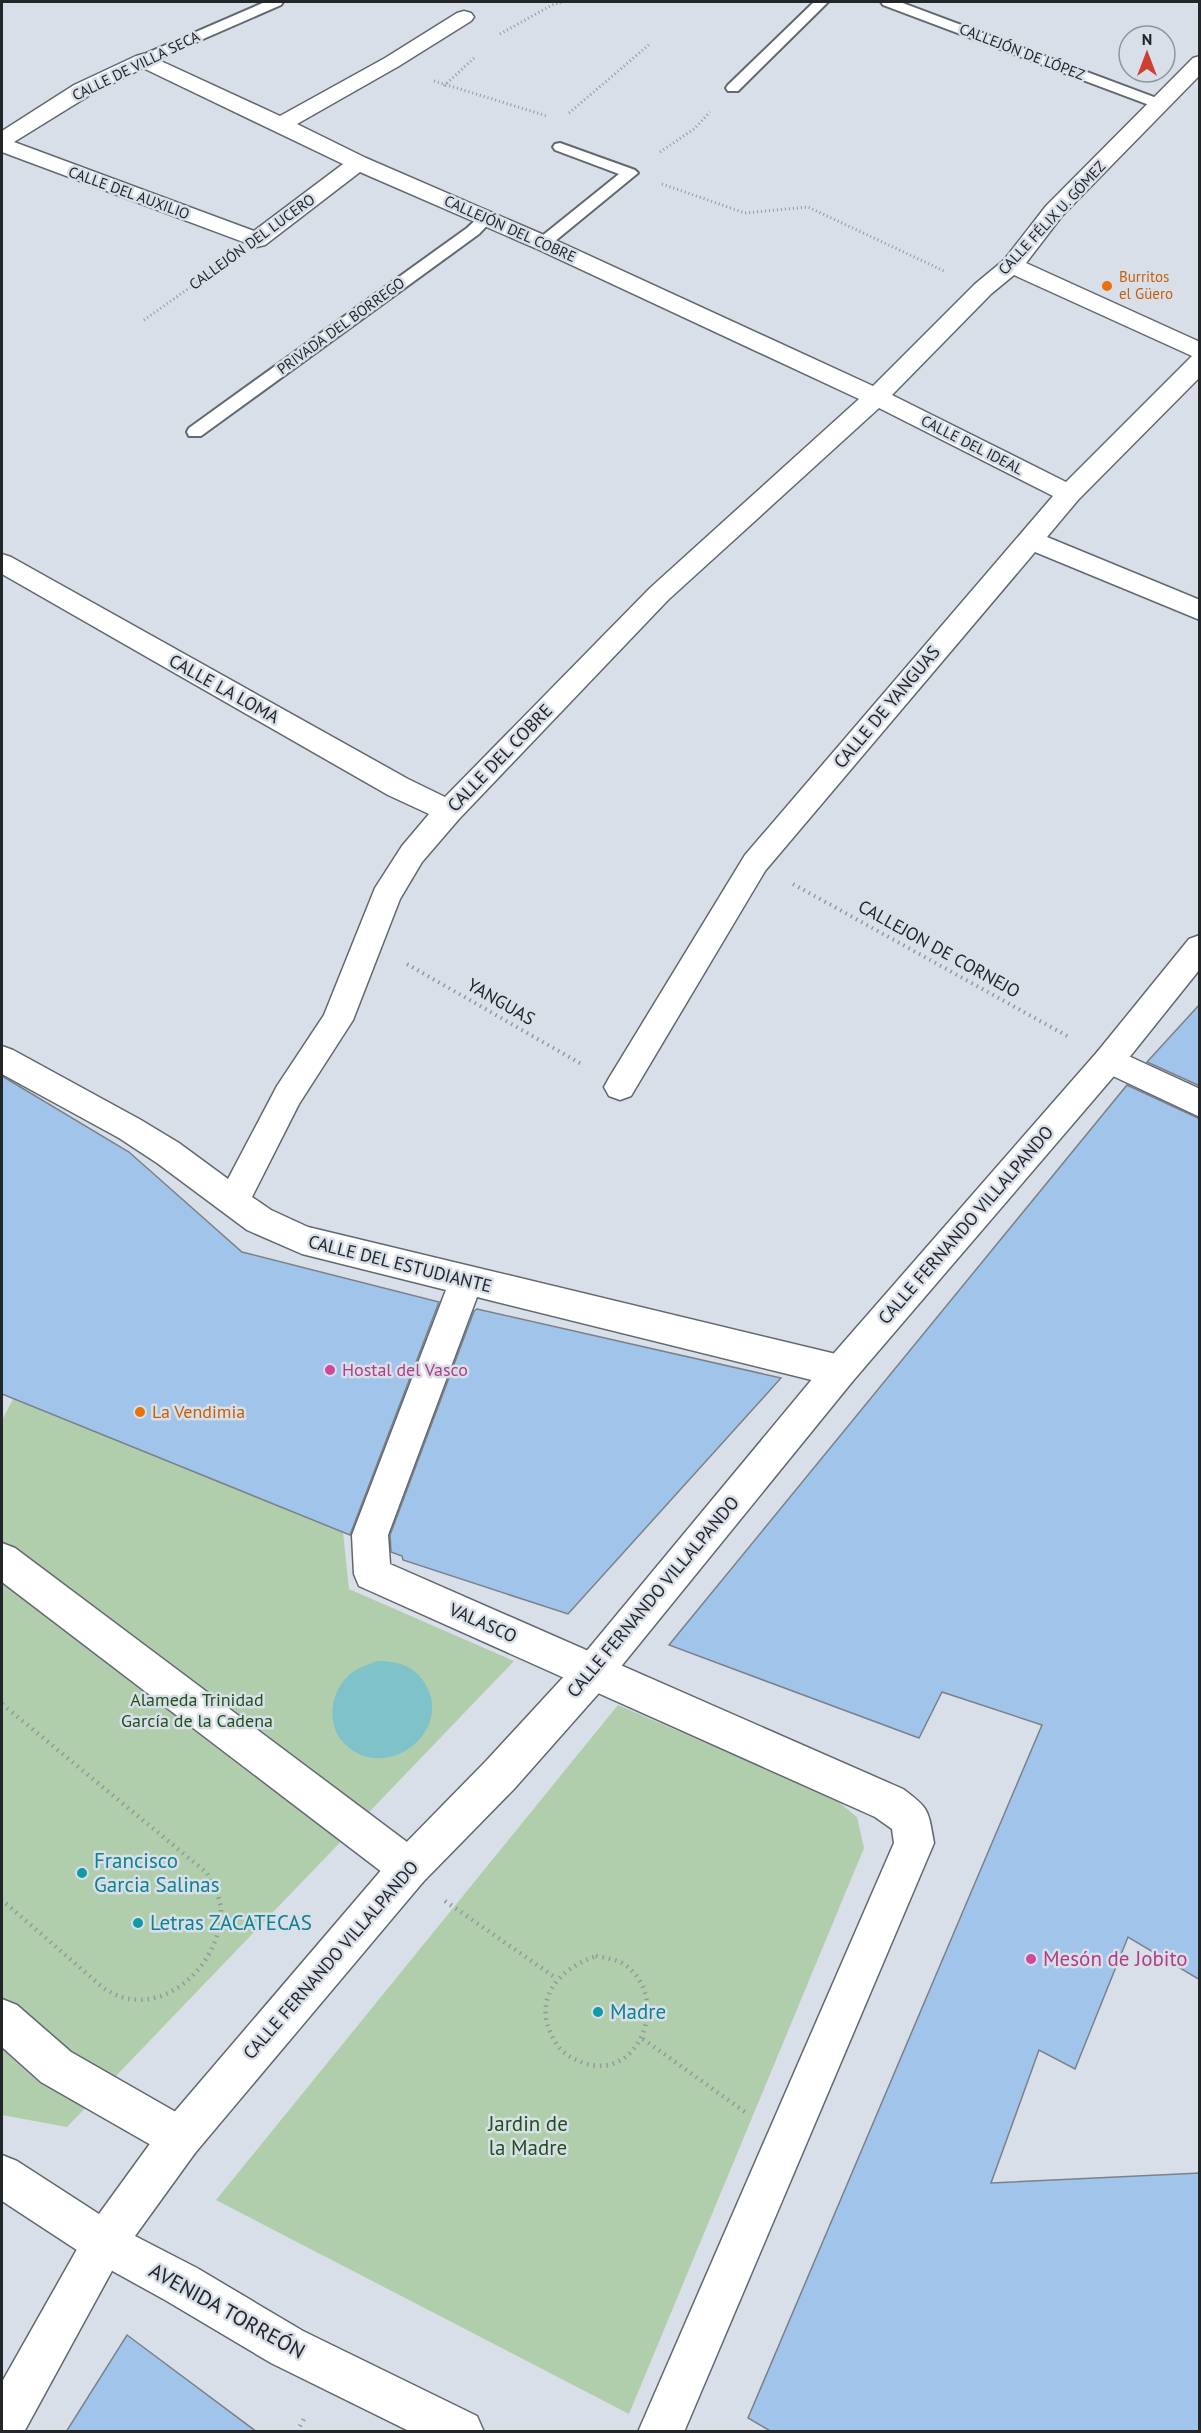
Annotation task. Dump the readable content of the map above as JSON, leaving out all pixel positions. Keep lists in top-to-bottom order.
{
  "streets": {
    "street": [
      "CALLE DE VILLA SECA",
      "CALLE DEL AUXILIO",
      "CALLE FÉLIX U. GÓMEZ",
      "CALLEJÓN DEL COBRE",
      "CALLEJÓN DEL LUCERO",
      "CALLE DEL IDEAL",
      "CALLE LA LOMA",
      "CALLE DE YANGUAS",
      "CALLE DEL COBRE",
      "CALLE FERNANDO VILLALPANDO",
      "CALLE DEL ESTUDIANTE",
      "VALASCO",
      "AVENIDA TORREÓN"
    ],
    "lane": ["CALLEJÓN DE LÓPEZ", "PRIVADA DEL BORREGO"],
    "path": ["CALLEJON DE CORNEJO", "YANGUAS"]
  },
  "crossings": [
    ["CALLEJÓN DE LÓPEZ", "CALLE FÉLIX U. GÓMEZ"],
    ["CALLE DE VILLA SECA", "CALLEJÓN DEL COBRE"],
    ["CALLE DEL AUXILIO", "CALLEJÓN DEL LUCERO"],
    ["CALLE FÉLIX U. GÓMEZ", "CALLEJÓN DEL COBRE"],
    ["CALLE FÉLIX U. GÓMEZ", "CALLE DEL IDEAL"],
    ["CALLE FÉLIX U. GÓMEZ", "CALLE DEL COBRE"],
    ["CALLEJÓN DEL COBRE", "CALLEJÓN DEL LUCERO"],
    ["CALLEJÓN DEL COBRE", "PRIVADA DEL BORREGO"],
    ["CALLEJÓN DEL COBRE", "CALLE DEL IDEAL"],
    ["CALLEJÓN DEL COBRE", "CALLE DEL COBRE"],
    ["CALLE DEL IDEAL", "CALLE DE YANGUAS"],
    ["CALLE DEL IDEAL", "CALLE DEL COBRE"],
    ["CALLE LA LOMA", "CALLE DEL COBRE"],
    ["CALLE DE YANGUAS", "CALLEJON DE CORNEJO"],
    ["CALLE DE YANGUAS", "YANGUAS"],
    ["CALLE DEL COBRE", "YANGUAS"],
    ["CALLE DEL COBRE", "CALLE DEL ESTUDIANTE"],
    ["CALLEJON DE CORNEJO", "CALLE FERNANDO VILLALPANDO"],
    ["CALLE FERNANDO VILLALPANDO", "CALLE DEL ESTUDIANTE"],
    ["CALLE FERNANDO VILLALPANDO", "VALASCO"],
    ["CALLE FERNANDO VILLALPANDO", "AVENIDA TORREÓN"],
    ["CALLE DEL ESTUDIANTE", "VALASCO"]
  ],
  "parks": ["Alameda Trinidad García de la Cadena", "Jardin de la Madre"],
  "places": [
    "Burritos el Güero",
    "Hostal del Vasco",
    "La Vendimia",
    "Francisco Garcia Salinas",
    "Letras ZACATECAS",
    "Mesón de Jobito",
    "Madre"
  ],
  "north": "top"
}
